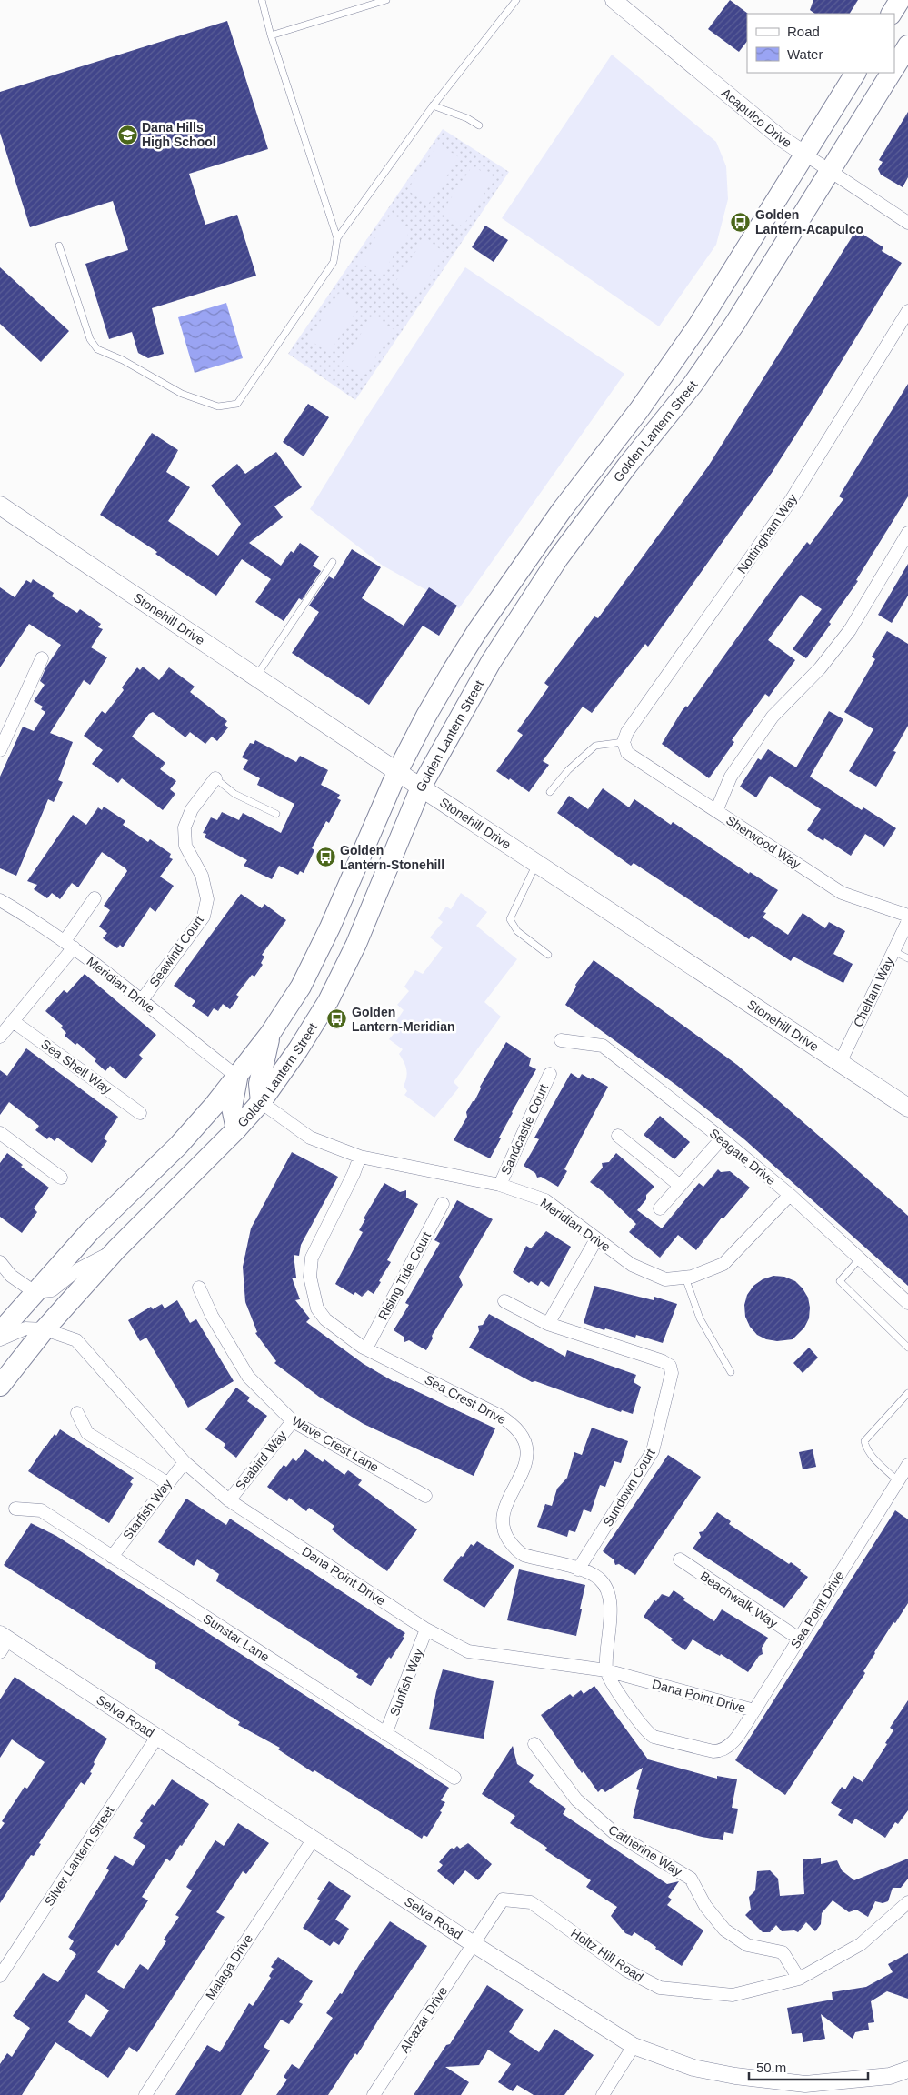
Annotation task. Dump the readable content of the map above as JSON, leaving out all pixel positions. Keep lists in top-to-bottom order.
{
  "streets": {
    "main road": ["Golden Lantern Street", "Stonehill Drive"],
    "street": [
      "Acapulco Drive",
      "Nottingham Way",
      "Sherwood Way",
      "Seawind Court",
      "Meridian Drive",
      "Cheltam Way",
      "Sea Shell Way",
      "Sandcastle Court",
      "Seagate Drive",
      "Rising Tide Court",
      "Sea Crest Drive",
      "Wave Crest Lane",
      "Seabird Way",
      "Sundown Court",
      "Starfish Way",
      "Dana Point Drive",
      "Beachwalk Way",
      "Sea Point Drive",
      "Sunstar Lane",
      "Sunfish Way",
      "Selva Road",
      "Catherine Way",
      "Silver Lantern Street",
      "Holtz Hill Road",
      "Malaga Drive",
      "Alcazar Drive"
    ]
  },
  "crossings": [
    ["Acapulco Drive", "Golden Lantern Street"],
    ["Golden Lantern Street", "Stonehill Drive"],
    ["Golden Lantern Street", "Meridian Drive"],
    ["Golden Lantern Street", "Dana Point Drive"],
    ["Nottingham Way", "Sherwood Way"],
    ["Stonehill Drive", "Cheltam Way"],
    ["Seawind Court", "Meridian Drive"],
    ["Meridian Drive", "Sandcastle Court"],
    ["Meridian Drive", "Seagate Drive"],
    ["Meridian Drive", "Sea Crest Drive"],
    ["Rising Tide Court", "Sea Crest Drive"],
    ["Sea Crest Drive", "Sundown Court"],
    ["Sea Crest Drive", "Dana Point Drive"],
    ["Sea Crest Drive", "Sea Point Drive"],
    ["Wave Crest Lane", "Seabird Way"],
    ["Seabird Way", "Dana Point Drive"],
    ["Starfish Way", "Dana Point Drive"],
    ["Starfish Way", "Sunstar Lane"],
    ["Dana Point Drive", "Sea Point Drive"],
    ["Dana Point Drive", "Sunfish Way"],
    ["Beachwalk Way", "Sea Point Drive"],
    ["Sunstar Lane", "Sunfish Way"],
    ["Selva Road", "Silver Lantern Street"],
    ["Selva Road", "Holtz Hill Road"],
    ["Selva Road", "Malaga Drive"],
    ["Selva Road", "Alcazar Drive"],
    ["Catherine Way", "Holtz Hill Road"],
    ["Holtz Hill Road", "Alcazar Drive"]
  ],
  "places": {
    "school or university": ["Dana Hills High School"],
    "bus stop": ["Golden Lantern-Acapulco", "Golden Lantern-Stonehill", "Golden Lantern-Meridian"]
  },
  "legend": ["Road", "Water"],
  "scale_bar": "50 m"
}
